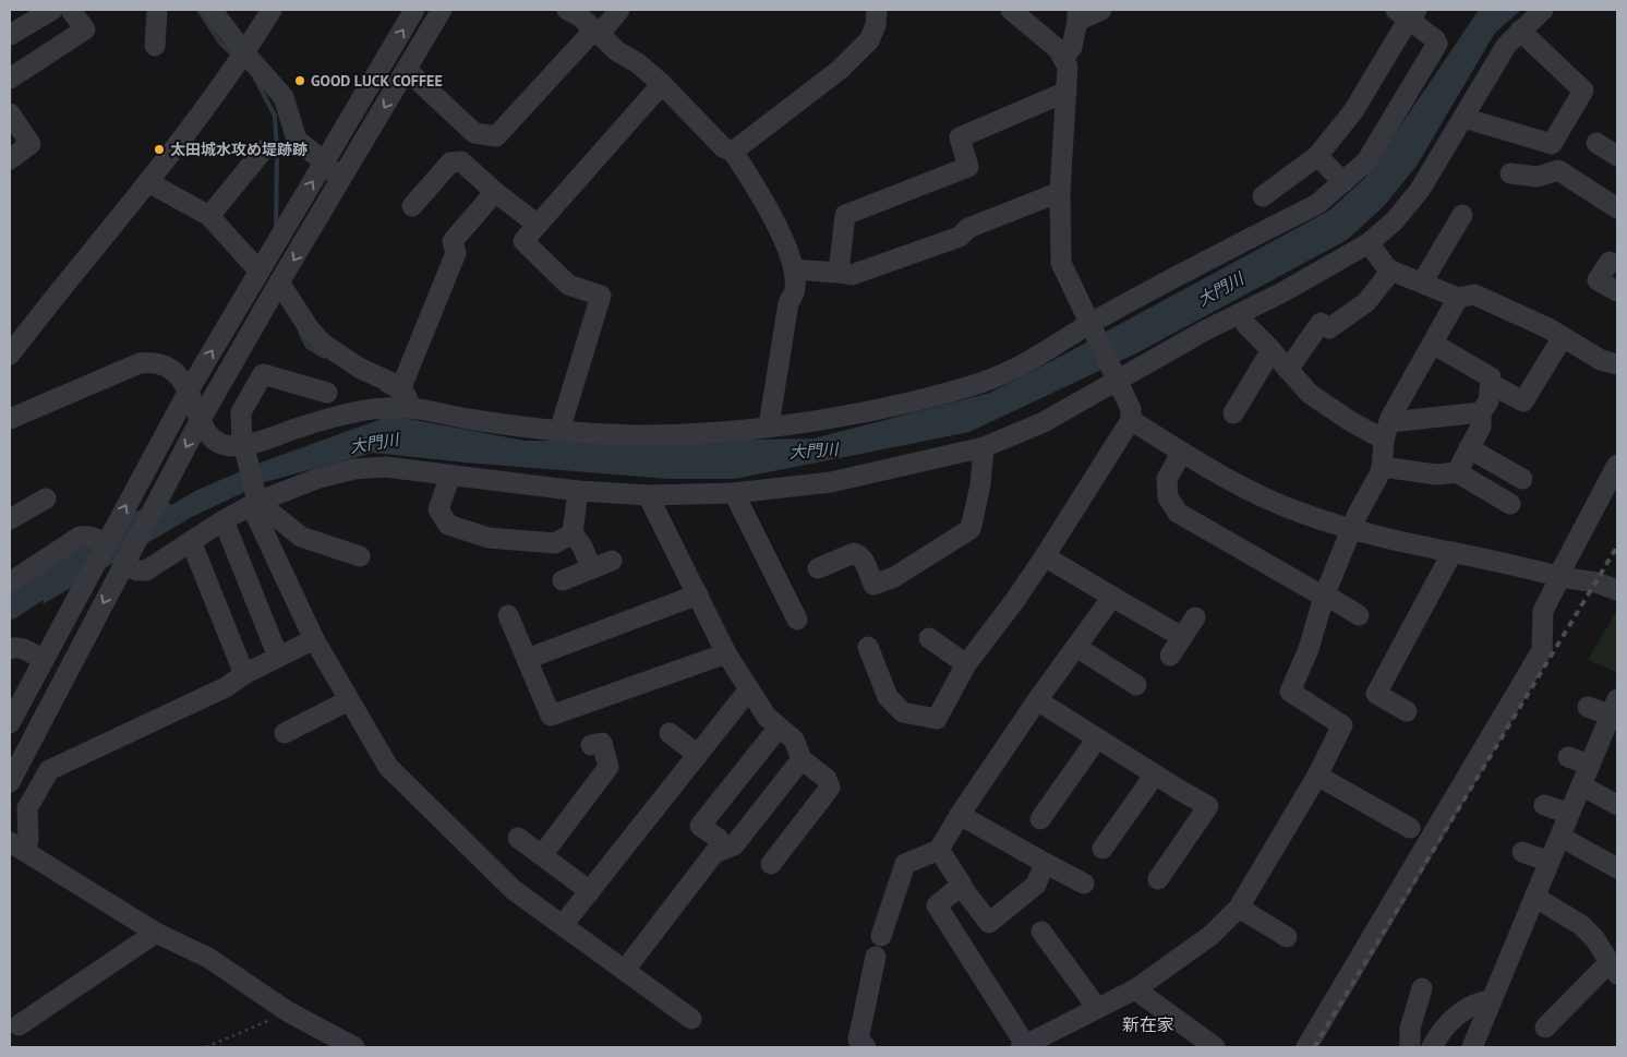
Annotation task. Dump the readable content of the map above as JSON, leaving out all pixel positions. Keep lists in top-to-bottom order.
{
  "districts": ["新在家"],
  "water": ["大門川"],
  "places": ["GOOD LUCK COFFEE", "太田城水攻め堤跡跡"]
}
